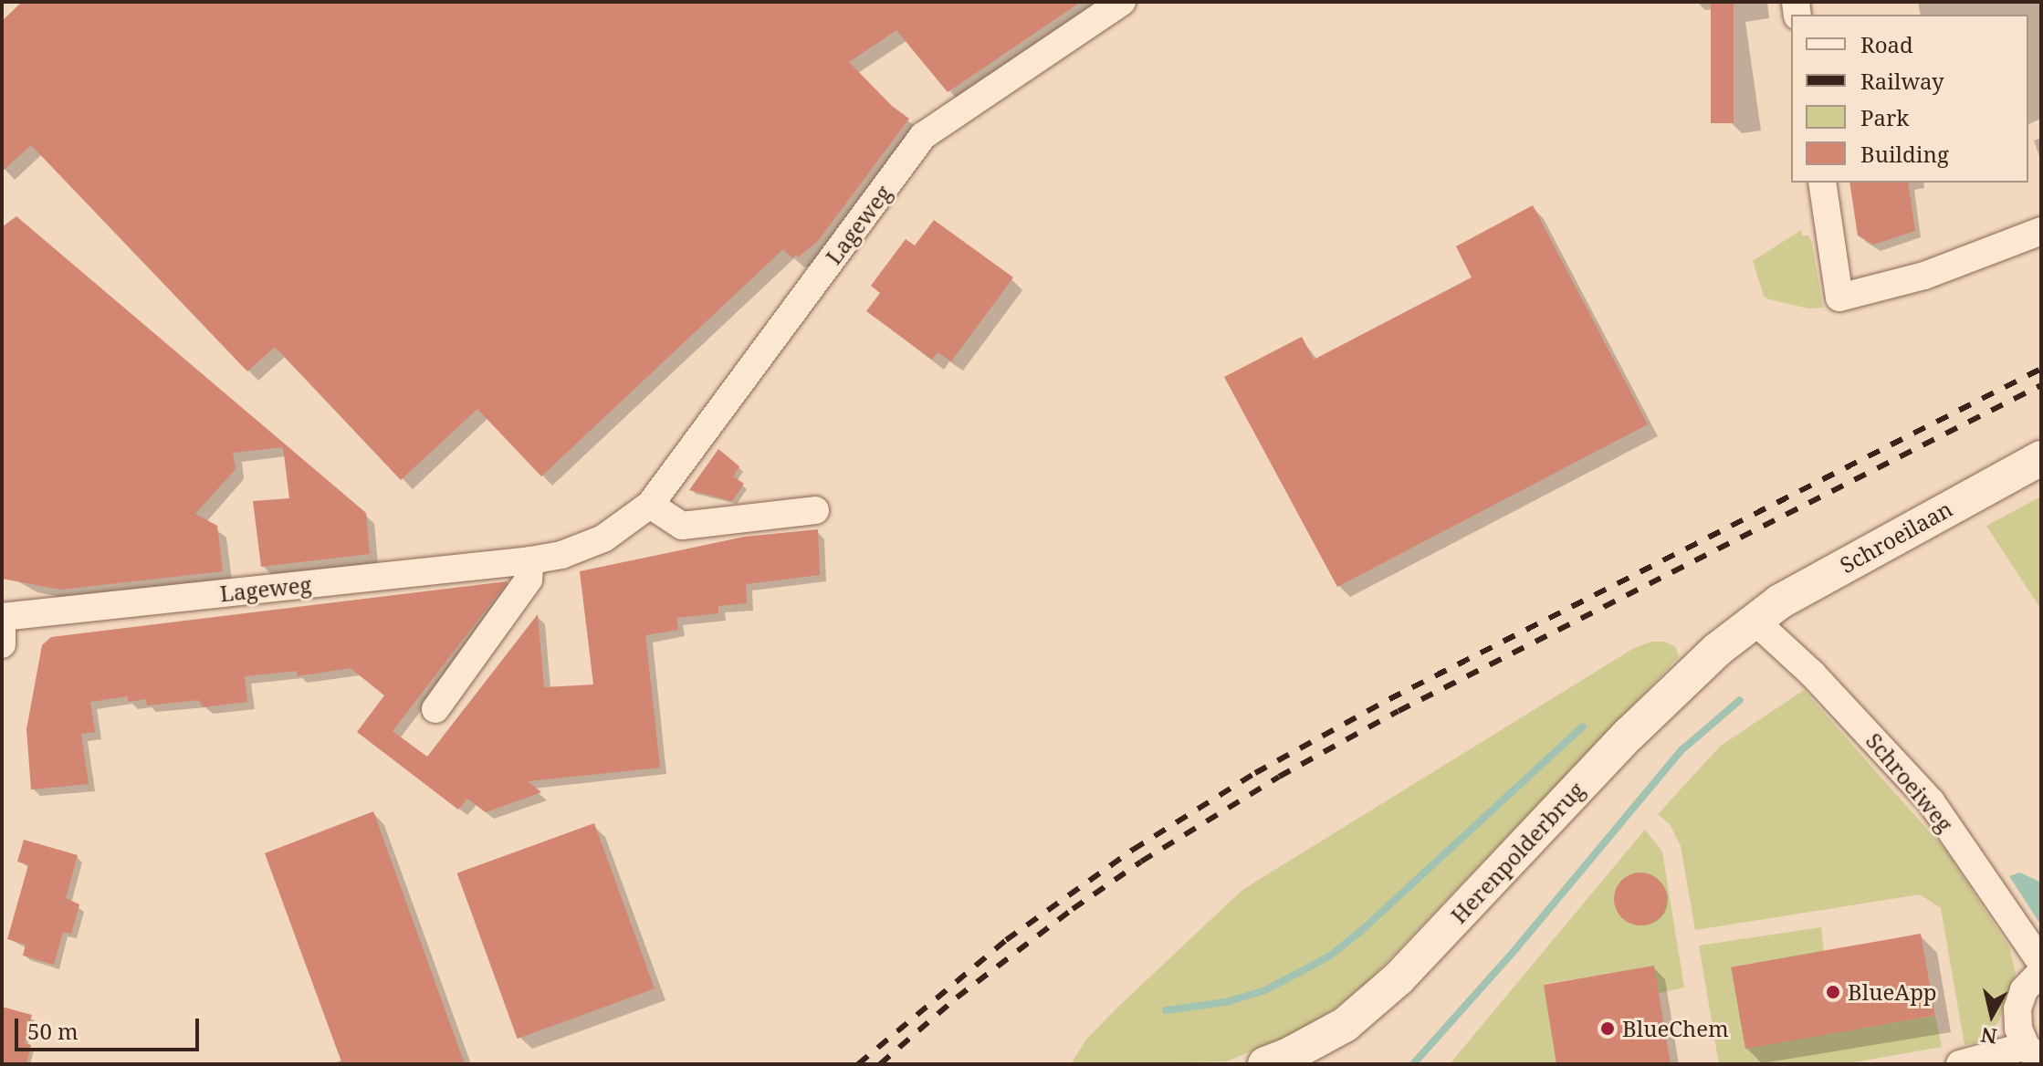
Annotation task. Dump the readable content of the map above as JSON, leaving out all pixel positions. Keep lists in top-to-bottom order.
{
  "streets": {
    "street": [
      "Lageweg",
      "Schroeilaan",
      "Schroeiweg",
      "Herenpolderbrug"
    ]
  },
  "crossings": [
    ["Schroeilaan", "Schroeiweg"],
    ["Schroeilaan", "Herenpolderbrug"],
    ["Schroeiweg", "Herenpolderbrug"]
  ],
  "places": ["BlueApp", "BlueChem"],
  "legend": [
    "Road",
    "Railway",
    "Park",
    "Building"
  ],
  "scale_bar": "50 m",
  "north": "bottom"
}
